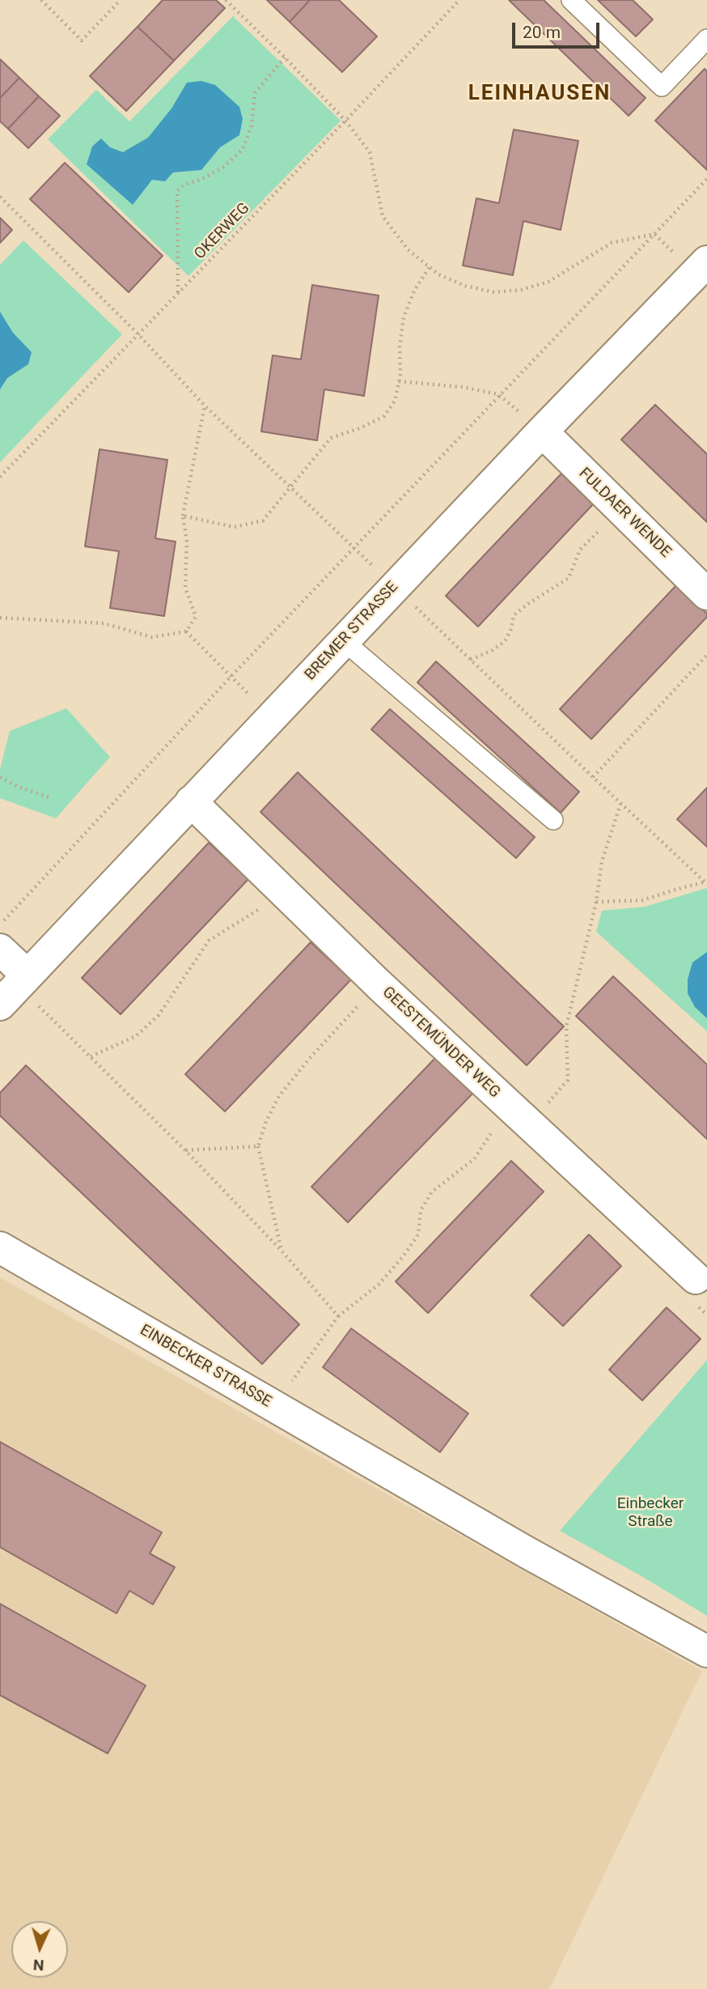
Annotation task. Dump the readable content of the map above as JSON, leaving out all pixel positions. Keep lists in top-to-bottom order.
{
  "streets": {
    "street": [
      "FULDAER WENDE",
      "BREMER STRASSE",
      "GEESTEMÜNDER WEG",
      "EINBECKER STRASSE"
    ],
    "path": ["OKERWEG"]
  },
  "crossings": [
    ["FULDAER WENDE", "BREMER STRASSE"],
    ["BREMER STRASSE", "GEESTEMÜNDER WEG"]
  ],
  "districts": ["LEINHAUSEN"],
  "parks": ["Einbecker Straße"],
  "scale_bar": "20 m",
  "north": "bottom"
}
